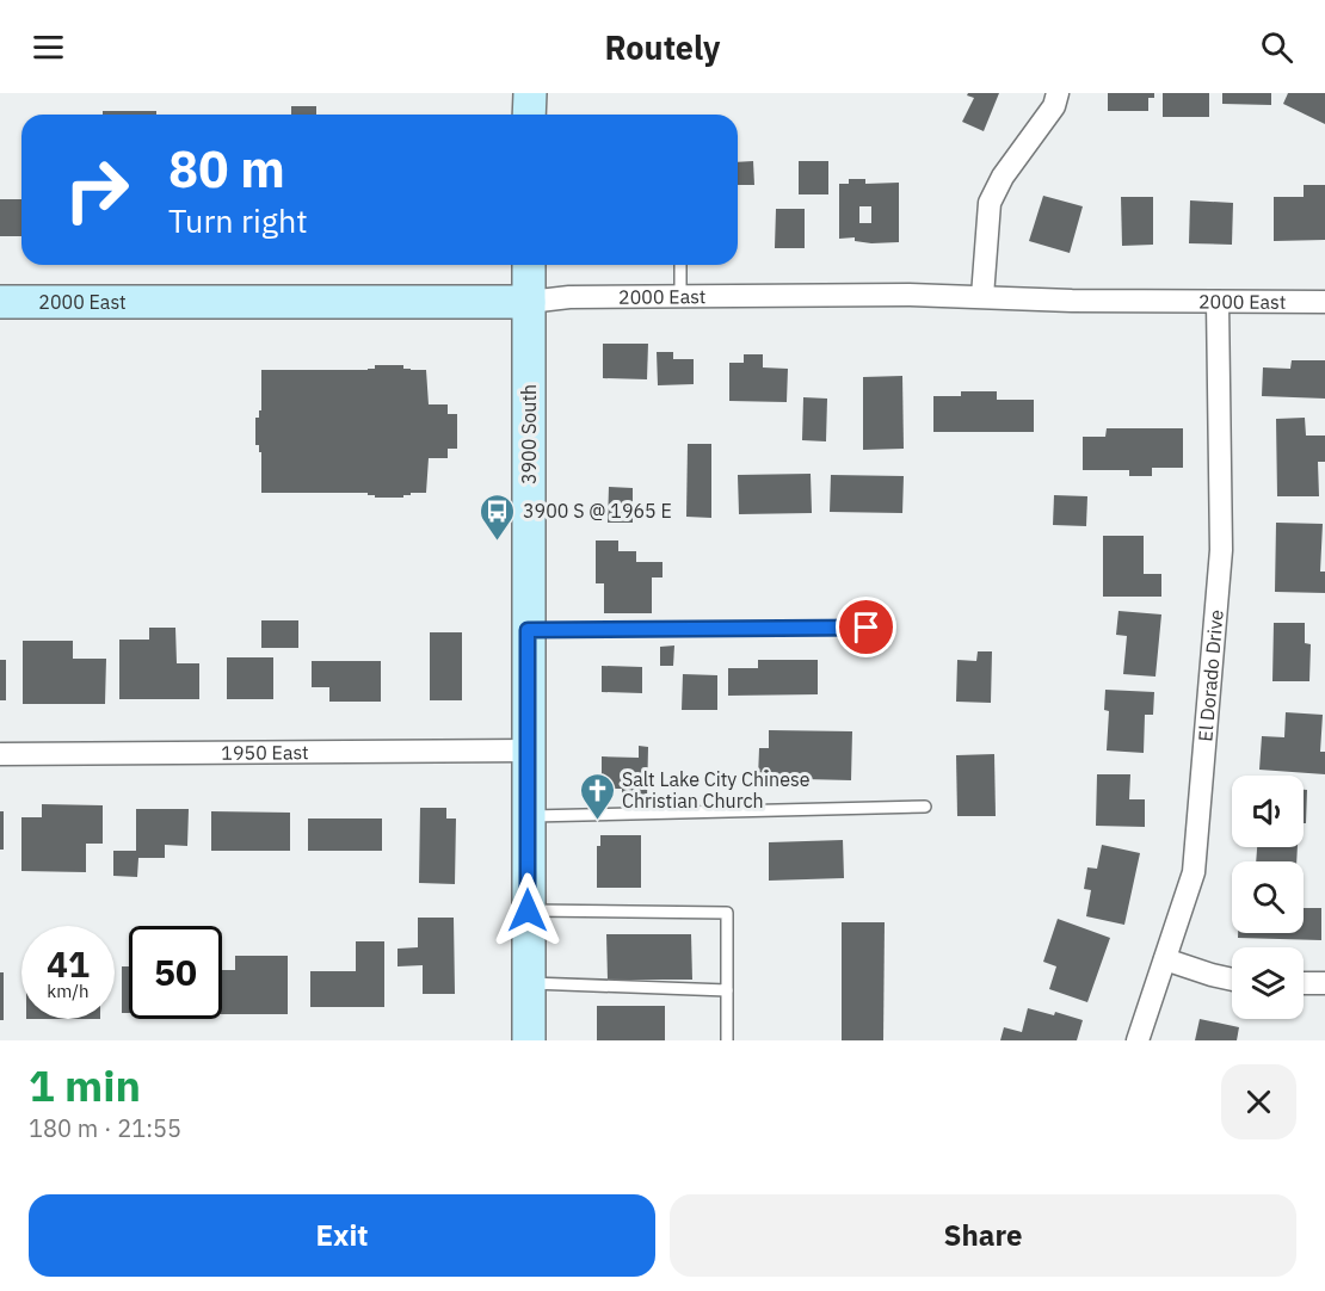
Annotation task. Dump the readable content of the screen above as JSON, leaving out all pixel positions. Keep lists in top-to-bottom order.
{
  "streets": {
    "main road": ["2000 East", "3900 South"],
    "street": ["El Dorado Drive", "1950 East"]
  },
  "crossings": [
    ["2000 East", "3900 South"],
    ["2000 East", "El Dorado Drive"],
    ["3900 South", "1950 East"]
  ],
  "places": {
    "bus stop": ["3900 S @ 1965 E"],
    "church": ["Salt Lake City Chinese Christian Church"]
  },
  "page": {
    "header": "Routely",
    "turn": ["80 m", "Turn right"],
    "speed": "41 km/h",
    "limit": "50",
    "heading": ["1 min", "180 m · 21:55"],
    "buttons": ["Exit", "Share"]
  }
}
